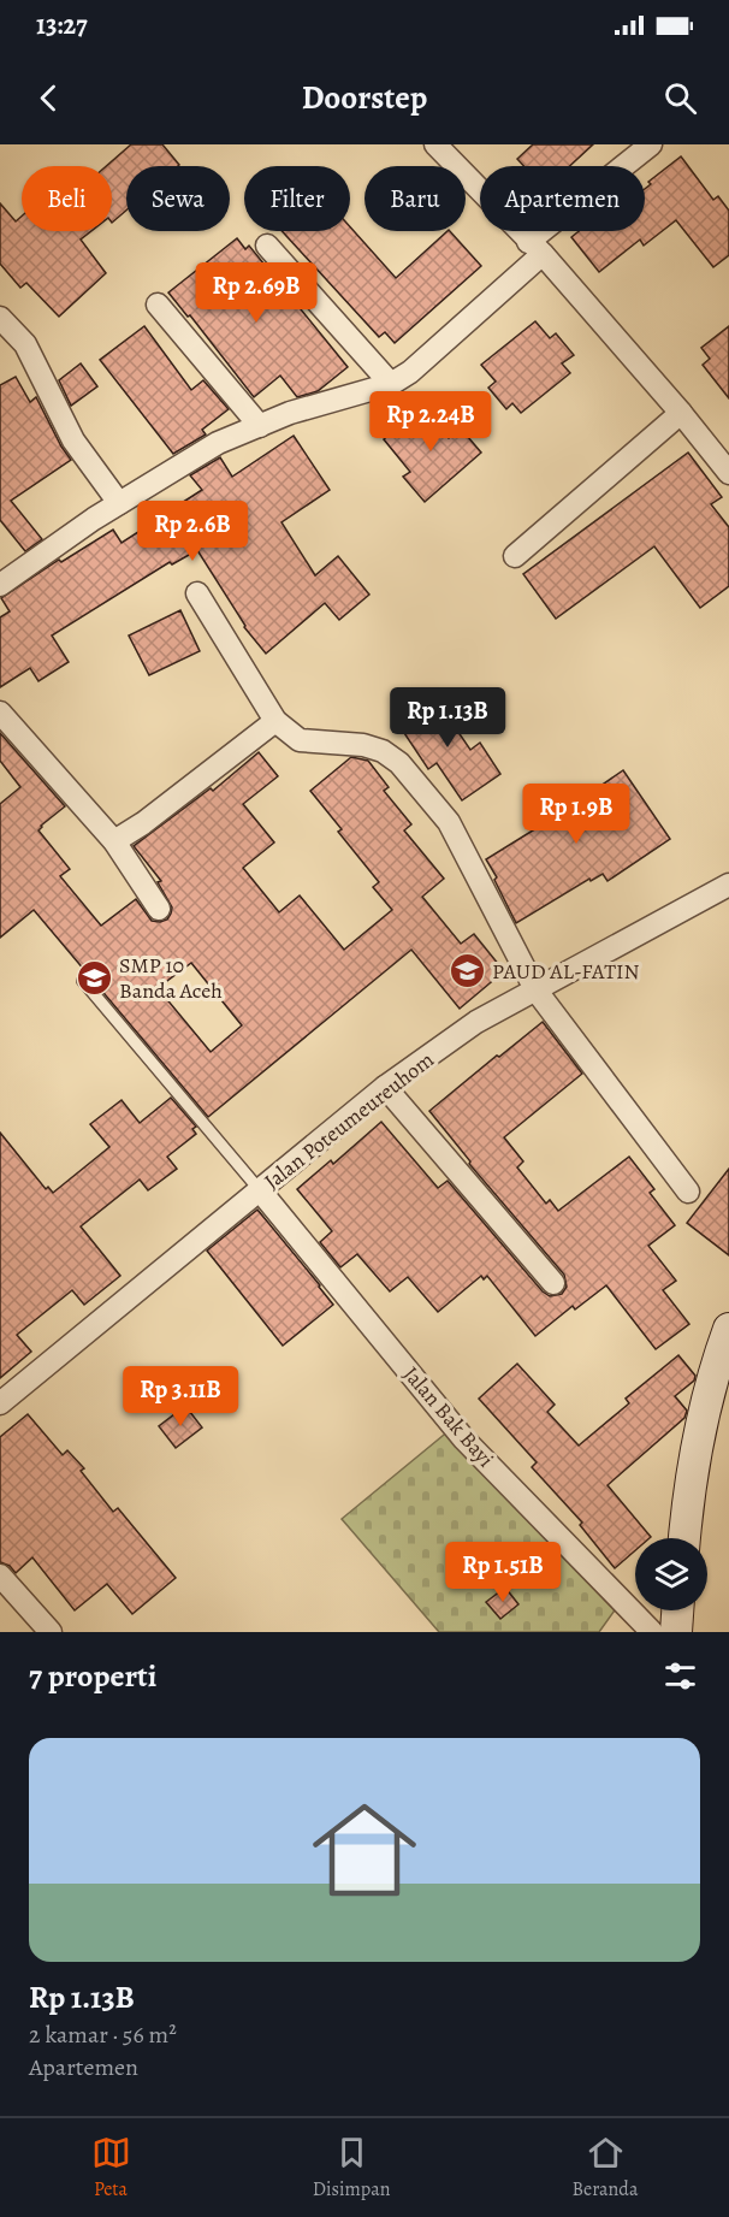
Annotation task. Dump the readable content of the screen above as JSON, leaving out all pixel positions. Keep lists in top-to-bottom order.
{
  "streets": {
    "street": ["Jalan Poteumeureuhom", "Jalan Bak Bayi"]
  },
  "crossings": [
    ["Jalan Poteumeureuhom", "Jalan Bak Bayi"]
  ],
  "places": {
    "school or university": ["PAUD AL-FATIN", "SMP 10 Banda Aceh"]
  },
  "page": {
    "status": "13:27",
    "header": "Doorstep",
    "chip": [
      "Beli",
      "Sewa",
      "Filter",
      "Baru",
      "Apartemen"
    ],
    "price": [
      "Rp 2.69B",
      "Rp 2.24B",
      "Rp 2.6B",
      "Rp 1.13B",
      "Rp 1.9B",
      "Rp 3.11B",
      "Rp 1.51B"
    ],
    "heading": "7 properti",
    "list": [
      {
        "name": "Rp 1.13B",
        "note": "2 kamar · 56 m² · Apartemen"
      }
    ],
    "tabs": ["Peta", "Disimpan", "Beranda"]
  }
}
